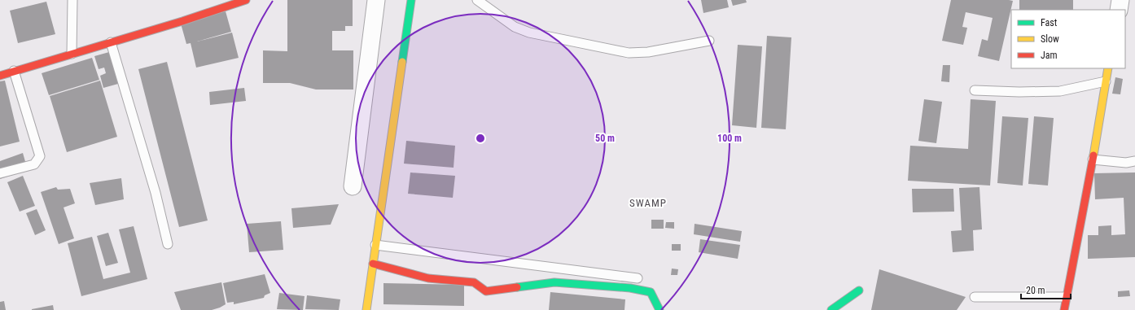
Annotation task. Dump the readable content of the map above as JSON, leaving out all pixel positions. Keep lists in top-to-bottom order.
{
  "districts": ["SWAMP"],
  "legend": ["Fast", "Slow", "Jam"],
  "scale_bar": "20 m",
  "rings": ["50 m", "100 m"]
}
